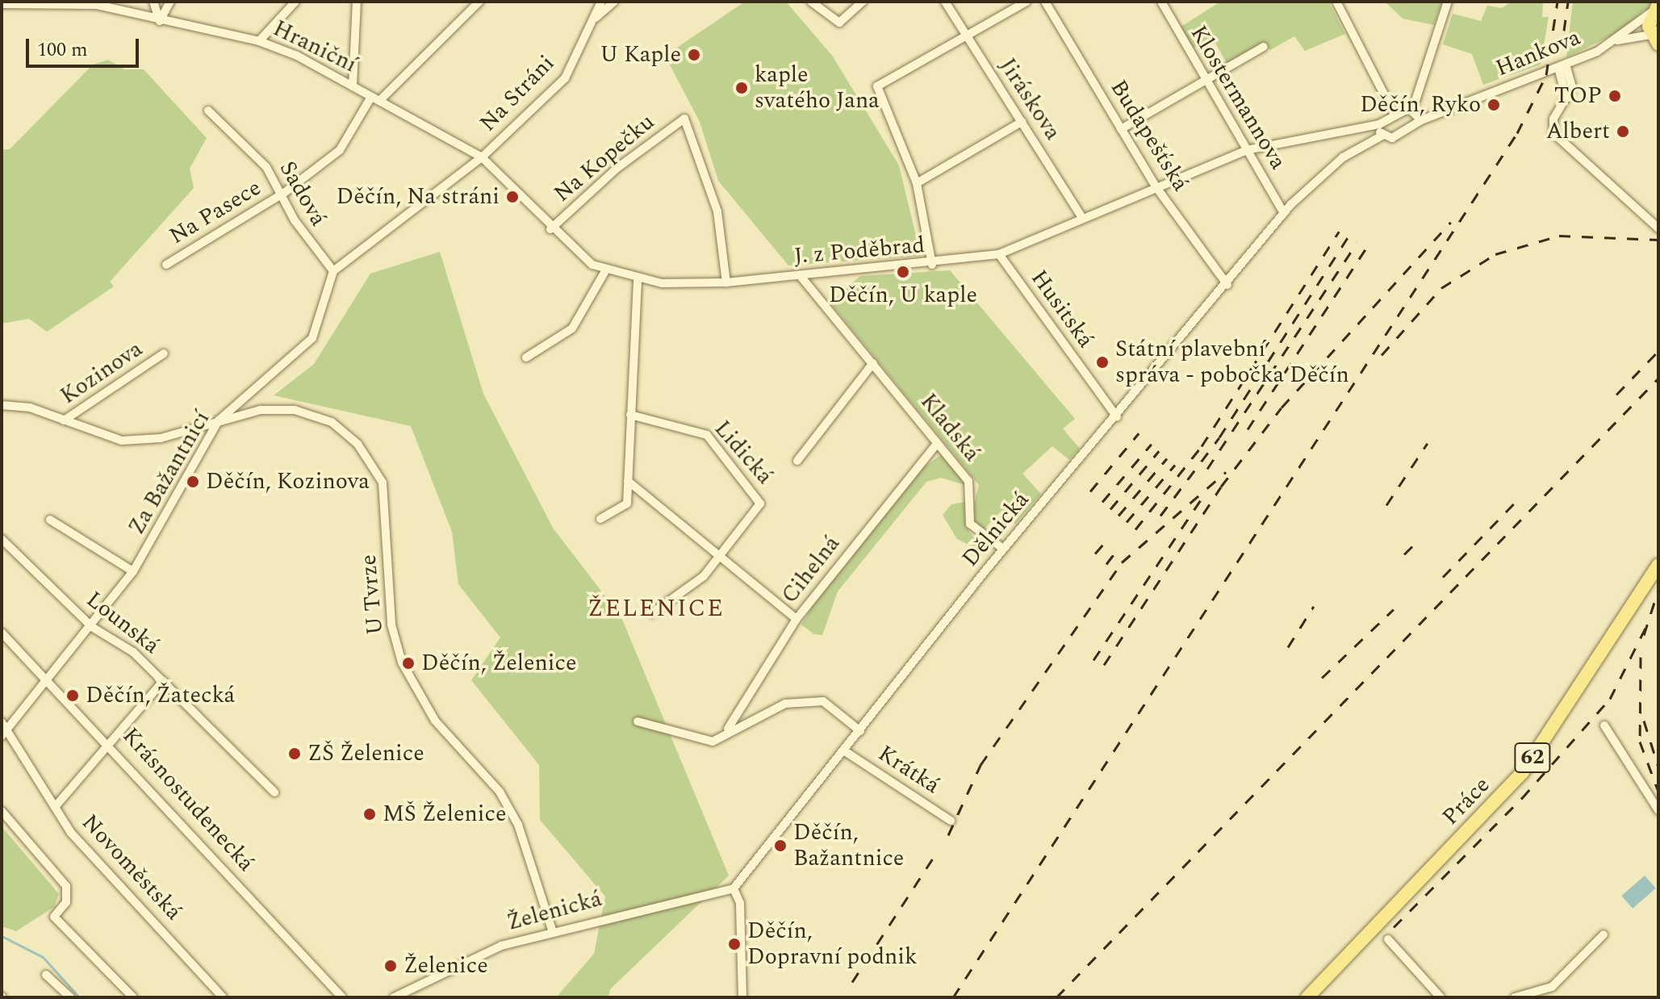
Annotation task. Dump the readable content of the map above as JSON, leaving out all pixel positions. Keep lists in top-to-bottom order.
{
  "streets": {
    "main road": ["62", "Práce"],
    "street": [
      "Hraniční",
      "Hankova",
      "Na Stráni",
      "Klostermannova",
      "Jiráskova",
      "Budapešťská",
      "Na Kopečku",
      "Sadová",
      "Na Pasece",
      "J. z Poděbrad",
      "Husitská",
      "Kozinova",
      "Kladská",
      "Lidická",
      "Za Bažantnicí",
      "Dělnická",
      "Cihelná",
      "U Tvrze",
      "Lounská",
      "Krátká",
      "Krásnostudenecká",
      "Novoměstská",
      "Želenická"
    ]
  },
  "crossings": [
    ["Hraniční", "Na Pasece"],
    ["Hraniční", "J. z Poděbrad"],
    ["Hankova", "Dělnická"],
    ["Na Stráni", "J. z Poděbrad"],
    ["Klostermannova", "J. z Poděbrad"],
    ["Klostermannova", "Dělnická"],
    ["Jiráskova", "J. z Poděbrad"],
    ["Budapešťská", "J. z Poděbrad"],
    ["Budapešťská", "Dělnická"],
    ["Na Kopečku", "J. z Poděbrad"],
    ["Sadová", "Na Pasece"],
    ["Sadová", "Za Bažantnicí"],
    ["J. z Poděbrad", "Husitská"],
    ["J. z Poděbrad", "Kladská"],
    ["Husitská", "Dělnická"],
    ["Kozinova", "Za Bažantnicí"],
    ["Kozinova", "U Tvrze"],
    ["Kladská", "Dělnická"],
    ["Kladská", "Cihelná"],
    ["Za Bažantnicí", "U Tvrze"],
    ["Za Bažantnicí", "Lounská"],
    ["Za Bažantnicí", "Krásnostudenecká"],
    ["Za Bažantnicí", "Novoměstská"],
    ["Dělnická", "Krátká"],
    ["Dělnická", "Želenická"],
    ["U Tvrze", "Želenická"]
  ],
  "districts": ["ŽELENICE"],
  "places": [
    "U Kaple",
    "kaple svatého Jana",
    "TOP",
    "Děčín, Ryko",
    "Albert",
    "Děčín, Na stráni",
    "Děčín, U kaple",
    "Státní plavební správa - pobočka Děčín",
    "Děčín, Kozinova",
    "Děčín, Želenice",
    "Děčín, Žatecká",
    "ZŠ Želenice",
    "MŠ Želenice",
    "Děčín, Bažantnice",
    "Děčín, Dopravní podnik",
    "Želenice"
  ],
  "scale_bar": "100 m"
}
